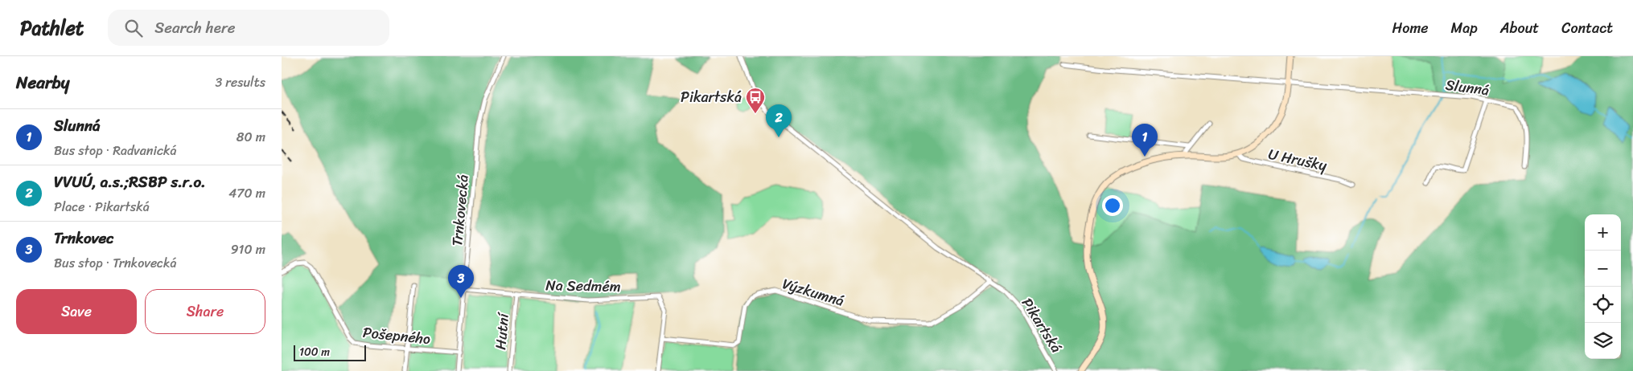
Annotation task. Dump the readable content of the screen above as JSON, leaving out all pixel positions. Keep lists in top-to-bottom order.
{
  "streets": {
    "street": [
      "Slunná",
      "U Hrušky",
      "Trnkovecká",
      "Na Sedmém",
      "Výzkumná",
      "Pikartská",
      "Hutní",
      "Pošepného"
    ]
  },
  "crossings": [
    ["Trnkovecká", "Na Sedmém"],
    ["Trnkovecká", "Pošepného"],
    ["Na Sedmém", "Výzkumná"],
    ["Na Sedmém", "Hutní"],
    ["Výzkumná", "Pikartská"]
  ],
  "places": {
    "bus stop": ["Pikartská"]
  },
  "scale_bar": "100 m",
  "page": {
    "header": "Pathlet",
    "search": "Search here",
    "nav": [
      "Home",
      "Map",
      "About",
      "Contact"
    ],
    "heading": ["Nearby", "3 results"],
    "pins": ["2", "1", "3"],
    "list": [
      {
        "mark": "1",
        "name": "Slunná",
        "note": "Bus stop · Radvanická",
        "value": "80 m"
      },
      {
        "mark": "2",
        "name": "VVUÚ, a.s.;RSBP s.r.o.",
        "note": "Place · Pikartská",
        "value": "470 m"
      },
      {
        "mark": "3",
        "name": "Trnkovec",
        "note": "Bus stop · Trnkovecká",
        "value": "910 m"
      }
    ],
    "map_buttons": ["+", "−"],
    "buttons": ["Save", "Share"],
    "scale": "100 m"
  }
}
